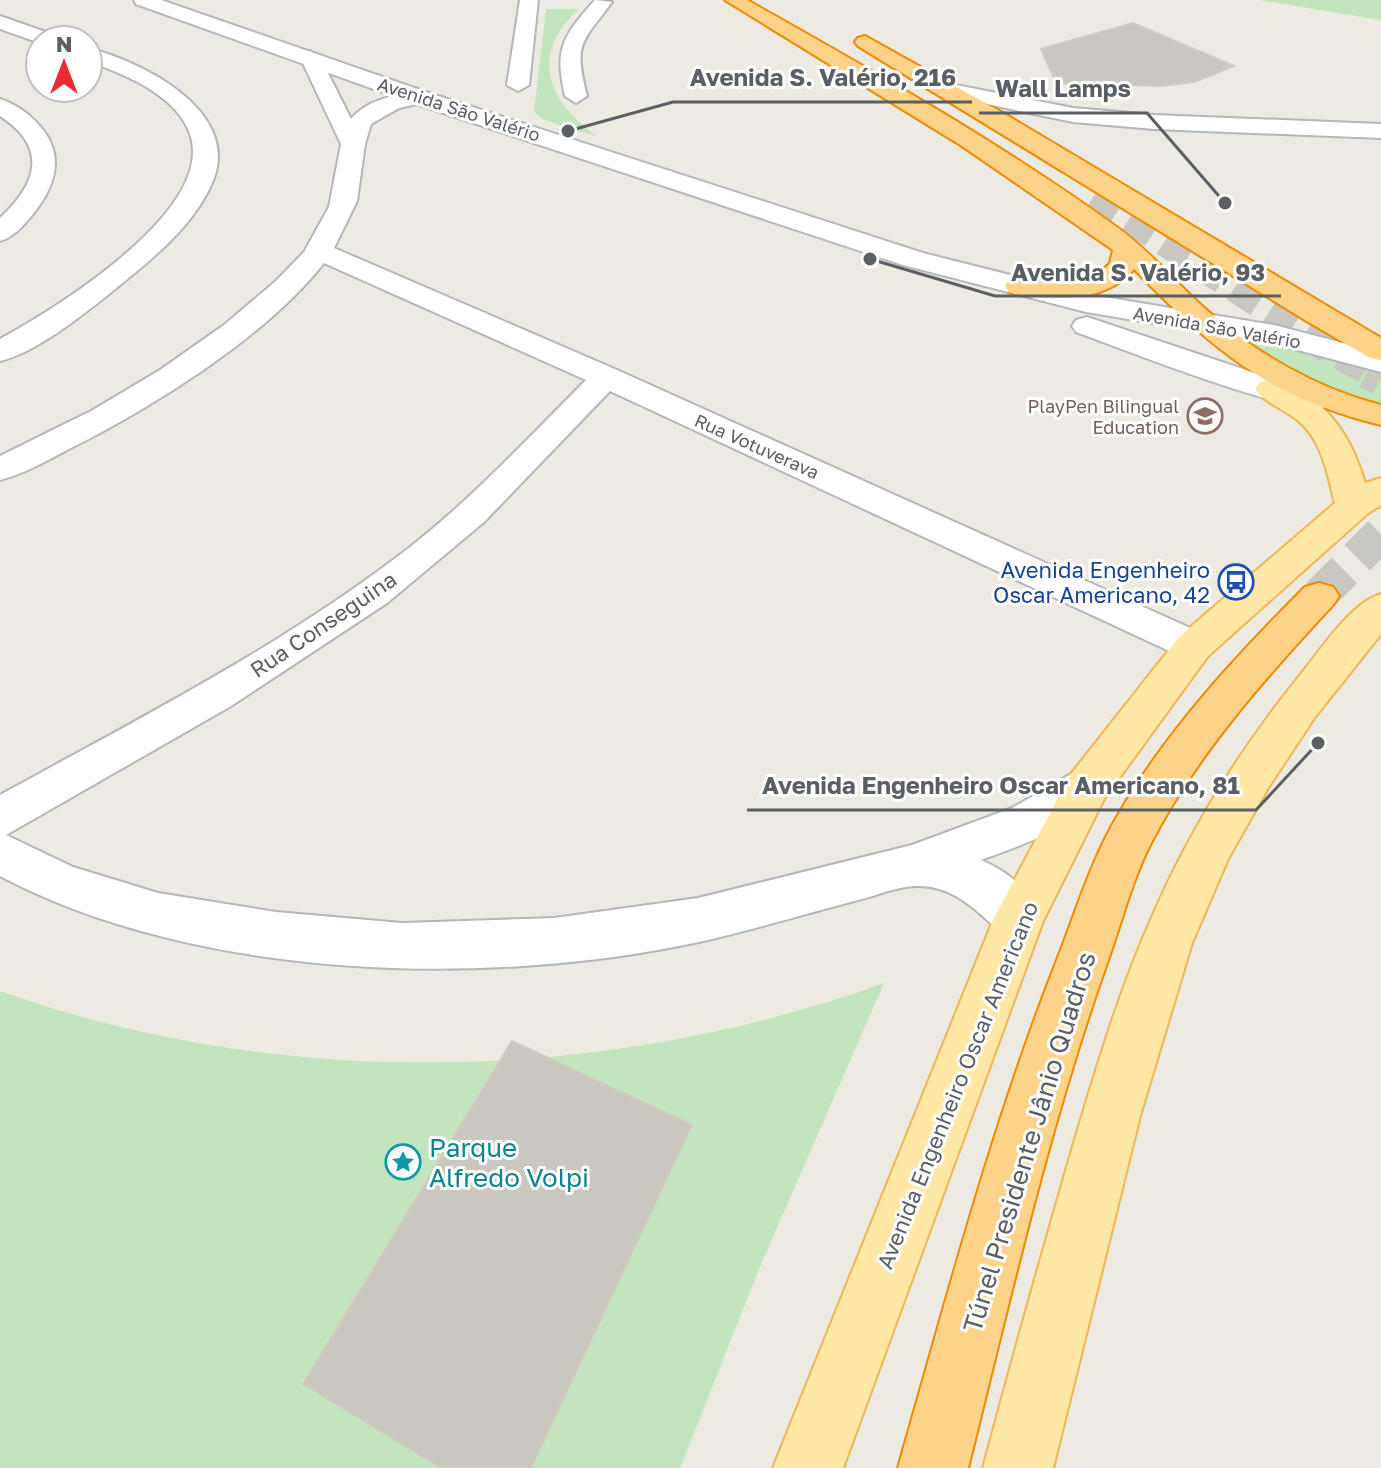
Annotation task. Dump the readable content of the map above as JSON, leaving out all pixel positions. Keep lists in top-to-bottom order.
{
  "streets": {
    "highway": ["Túnel Presidente Jânio Quadros"],
    "main road": ["Avenida Engenheiro Oscar Americano"],
    "street": ["Avenida São Valério", "Rua Votuverava", "Rua Conseguina"]
  },
  "crossings": [
    ["Rua Votuverava", "Rua Conseguina"],
    ["Rua Votuverava", "Avenida Engenheiro Oscar Americano"]
  ],
  "places": {
    "other": [
      "Avenida S. Valério, 216",
      "Wall Lamps",
      "Avenida S. Valério, 93",
      "Avenida Engenheiro Oscar Americano, 81"
    ],
    "school or university": ["PlayPen Bilingual Education"],
    "bus stop": ["Avenida Engenheiro Oscar Americano, 42"],
    "place": ["Parque Alfredo Volpi"]
  },
  "north": "top"
}
